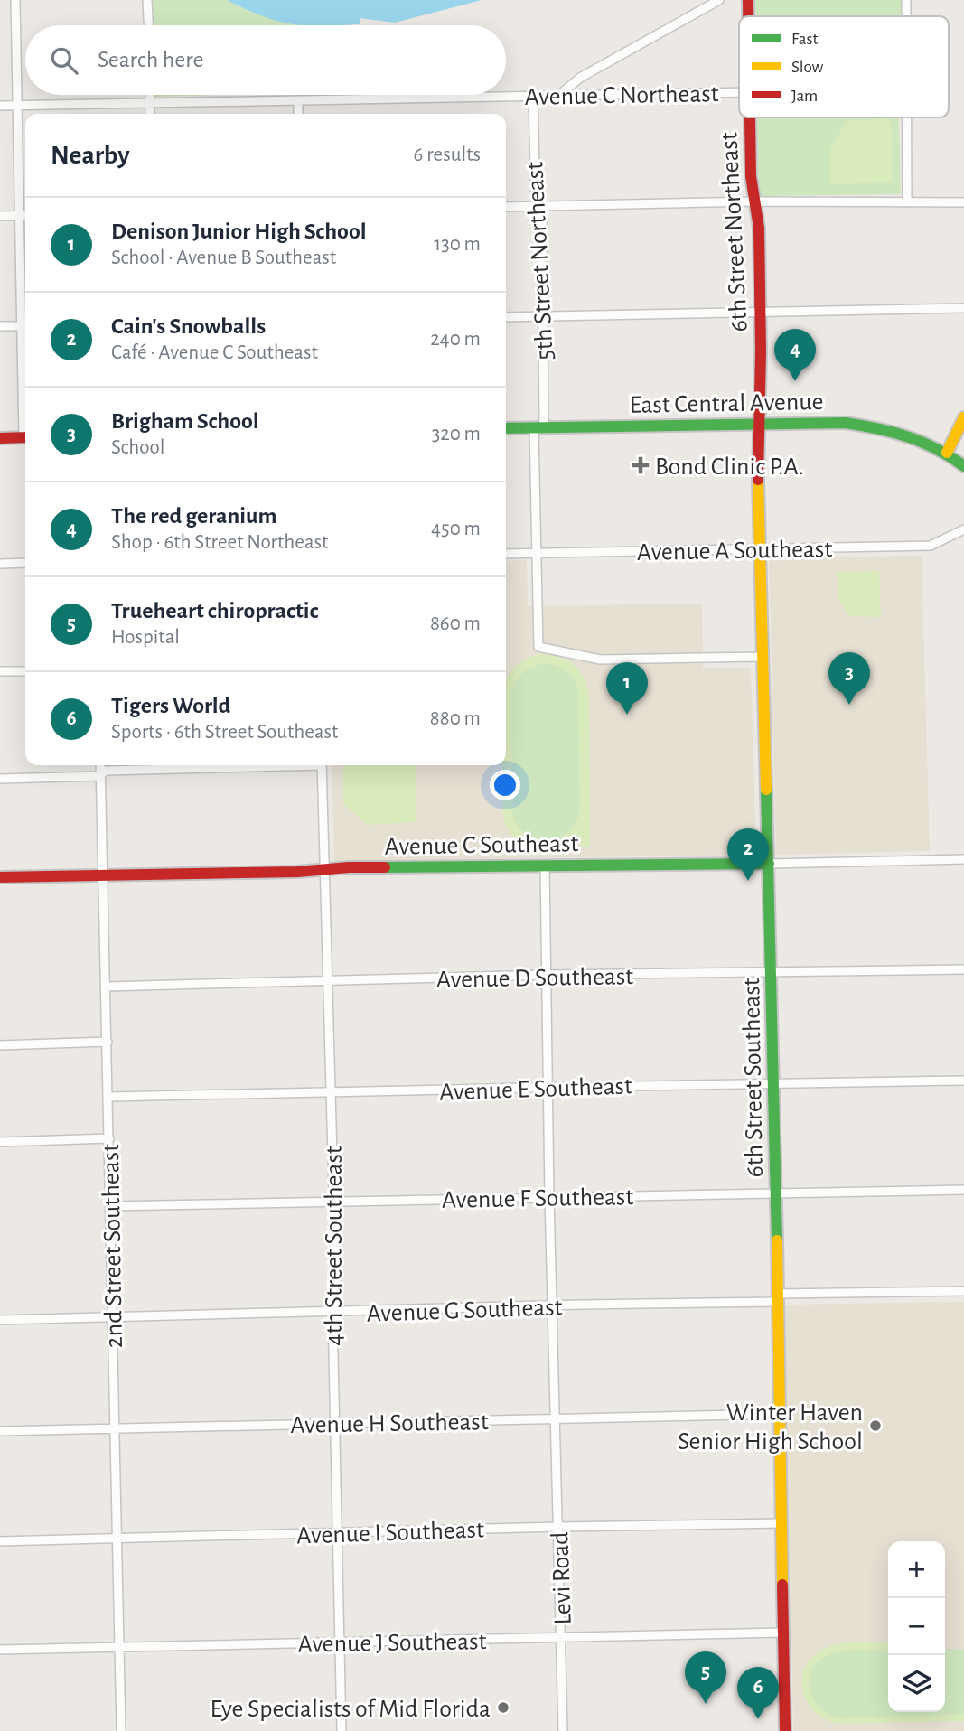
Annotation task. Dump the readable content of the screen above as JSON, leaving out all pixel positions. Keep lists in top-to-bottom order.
{
  "streets": {
    "street": [
      "Avenue C Northeast",
      "6th Street Northeast",
      "5th Street Northeast",
      "East Central Avenue",
      "Avenue A Southeast",
      "Avenue C Southeast",
      "Avenue D Southeast",
      "6th Street Southeast",
      "Avenue E Southeast",
      "Avenue F Southeast",
      "2nd Street Southeast",
      "4th Street Southeast",
      "Avenue G Southeast",
      "Avenue H Southeast",
      "Avenue I Southeast",
      "Levi Road",
      "Avenue J Southeast"
    ]
  },
  "crossings": [
    ["Avenue C Northeast", "5th Street Northeast"],
    ["6th Street Northeast", "East Central Avenue"],
    ["6th Street Northeast", "6th Street Southeast"],
    ["5th Street Northeast", "East Central Avenue"],
    ["5th Street Northeast", "Avenue A Southeast"],
    ["5th Street Northeast", "6th Street Southeast"],
    ["East Central Avenue", "6th Street Southeast"],
    ["Avenue A Southeast", "6th Street Southeast"],
    ["Avenue C Southeast", "6th Street Southeast"],
    ["Avenue C Southeast", "2nd Street Southeast"],
    ["Avenue C Southeast", "4th Street Southeast"],
    ["Avenue C Southeast", "Levi Road"],
    ["Avenue D Southeast", "6th Street Southeast"],
    ["Avenue D Southeast", "2nd Street Southeast"],
    ["Avenue D Southeast", "4th Street Southeast"],
    ["Avenue D Southeast", "Levi Road"],
    ["6th Street Southeast", "Avenue E Southeast"],
    ["6th Street Southeast", "Avenue F Southeast"],
    ["6th Street Southeast", "Avenue G Southeast"],
    ["6th Street Southeast", "Avenue H Southeast"],
    ["6th Street Southeast", "Avenue I Southeast"],
    ["6th Street Southeast", "Avenue J Southeast"],
    ["Avenue E Southeast", "2nd Street Southeast"],
    ["Avenue E Southeast", "4th Street Southeast"],
    ["Avenue E Southeast", "Levi Road"],
    ["Avenue F Southeast", "2nd Street Southeast"],
    ["Avenue F Southeast", "4th Street Southeast"],
    ["Avenue F Southeast", "Levi Road"],
    ["2nd Street Southeast", "Avenue G Southeast"],
    ["2nd Street Southeast", "Avenue H Southeast"],
    ["2nd Street Southeast", "Avenue I Southeast"],
    ["2nd Street Southeast", "Avenue J Southeast"],
    ["4th Street Southeast", "Avenue G Southeast"],
    ["4th Street Southeast", "Avenue H Southeast"],
    ["4th Street Southeast", "Avenue I Southeast"],
    ["4th Street Southeast", "Avenue J Southeast"],
    ["Avenue G Southeast", "Levi Road"],
    ["Avenue H Southeast", "Levi Road"],
    ["Avenue I Southeast", "Levi Road"],
    ["Levi Road", "Avenue J Southeast"]
  ],
  "places": {
    "health": ["Bond Clinic P.A."],
    "other": ["Winter Haven Senior High School", "Eye Specialists of Mid Florida"]
  },
  "legend": ["Fast", "Slow", "Jam"],
  "page": {
    "search": "Search here",
    "heading": ["Nearby", "6 results"],
    "list": [
      {
        "mark": "1",
        "name": "Denison Junior High School",
        "note": "School · Avenue B Southeast",
        "value": "130 m"
      },
      {
        "mark": "2",
        "name": "Cain's Snowballs",
        "note": "Café · Avenue C Southeast",
        "value": "240 m"
      },
      {
        "mark": "3",
        "name": "Brigham School",
        "note": "School",
        "value": "320 m"
      },
      {
        "mark": "4",
        "name": "The red geranium",
        "note": "Shop · 6th Street Northeast",
        "value": "450 m"
      },
      {
        "mark": "5",
        "name": "Trueheart chiropractic",
        "note": "Hospital",
        "value": "860 m"
      },
      {
        "mark": "6",
        "name": "Tigers World",
        "note": "Sports · 6th Street Southeast",
        "value": "880 m"
      }
    ],
    "pins": [
      "4",
      "3",
      "1",
      "2",
      "5",
      "6"
    ],
    "map_buttons": ["+", "−"]
  }
}
